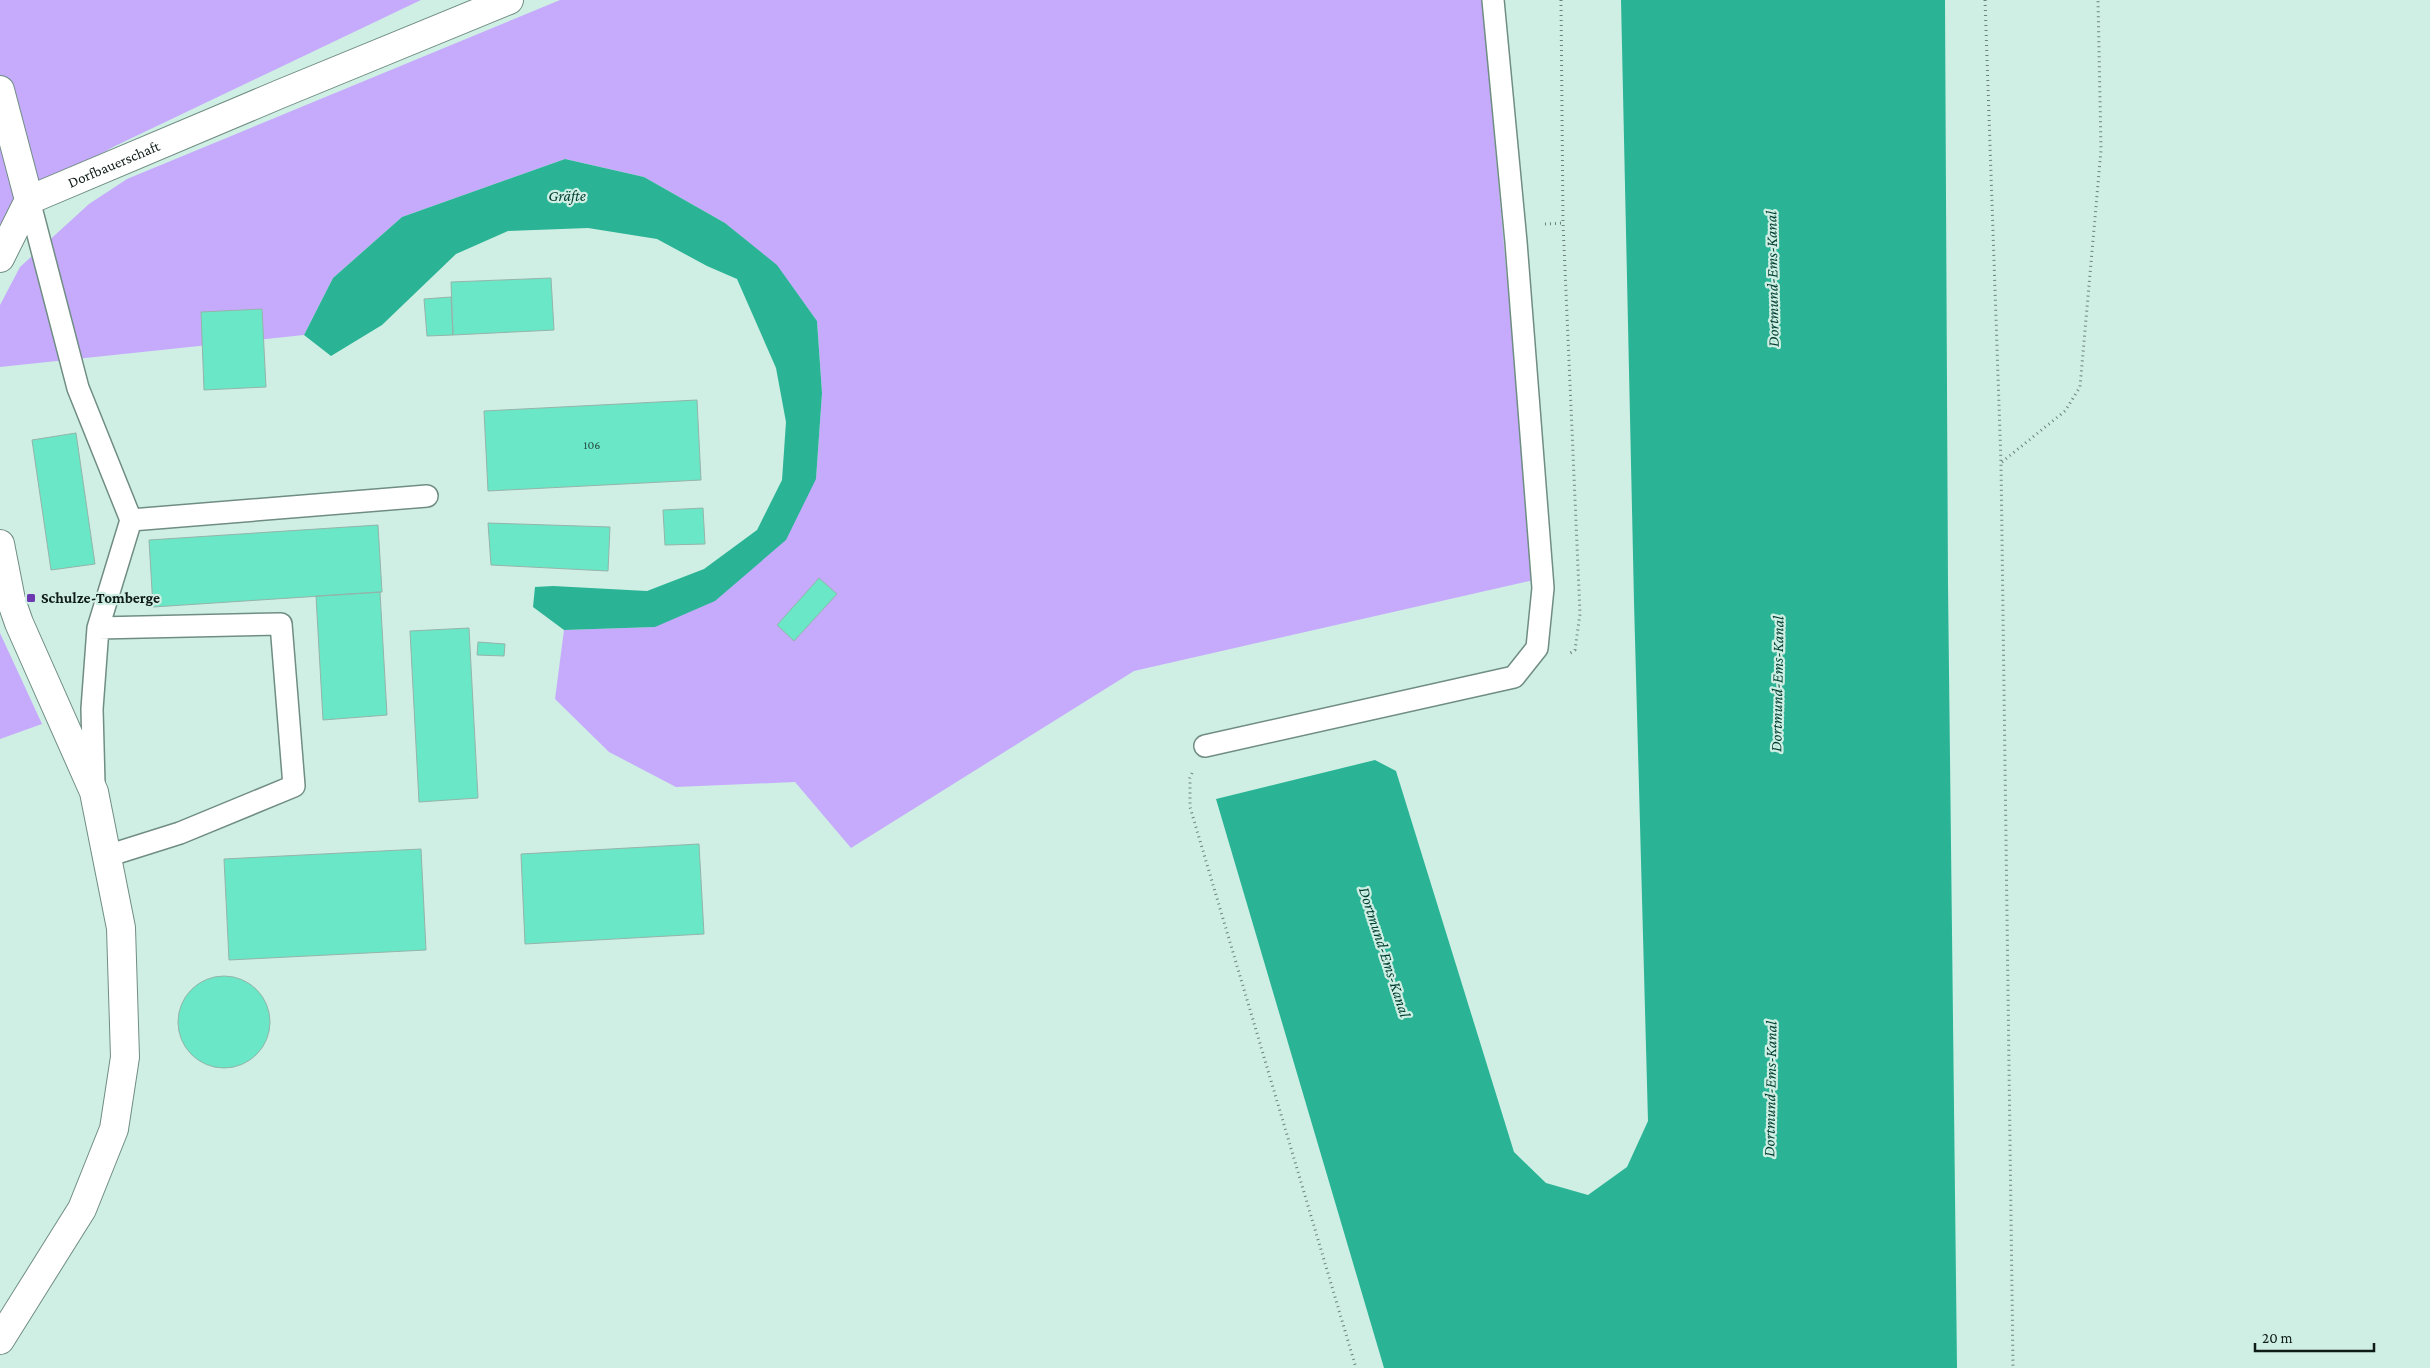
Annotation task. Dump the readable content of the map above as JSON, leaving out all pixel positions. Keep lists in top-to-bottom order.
{
  "streets": {
    "street": ["Dorfbauerschaft"]
  },
  "water": ["Gräfte", "Dortmund-Ems-Kanal"],
  "places": {
    "transit": ["Schulze-Tomberge"]
  },
  "house_numbers": ["106"],
  "scale_bar": "20 m"
}
